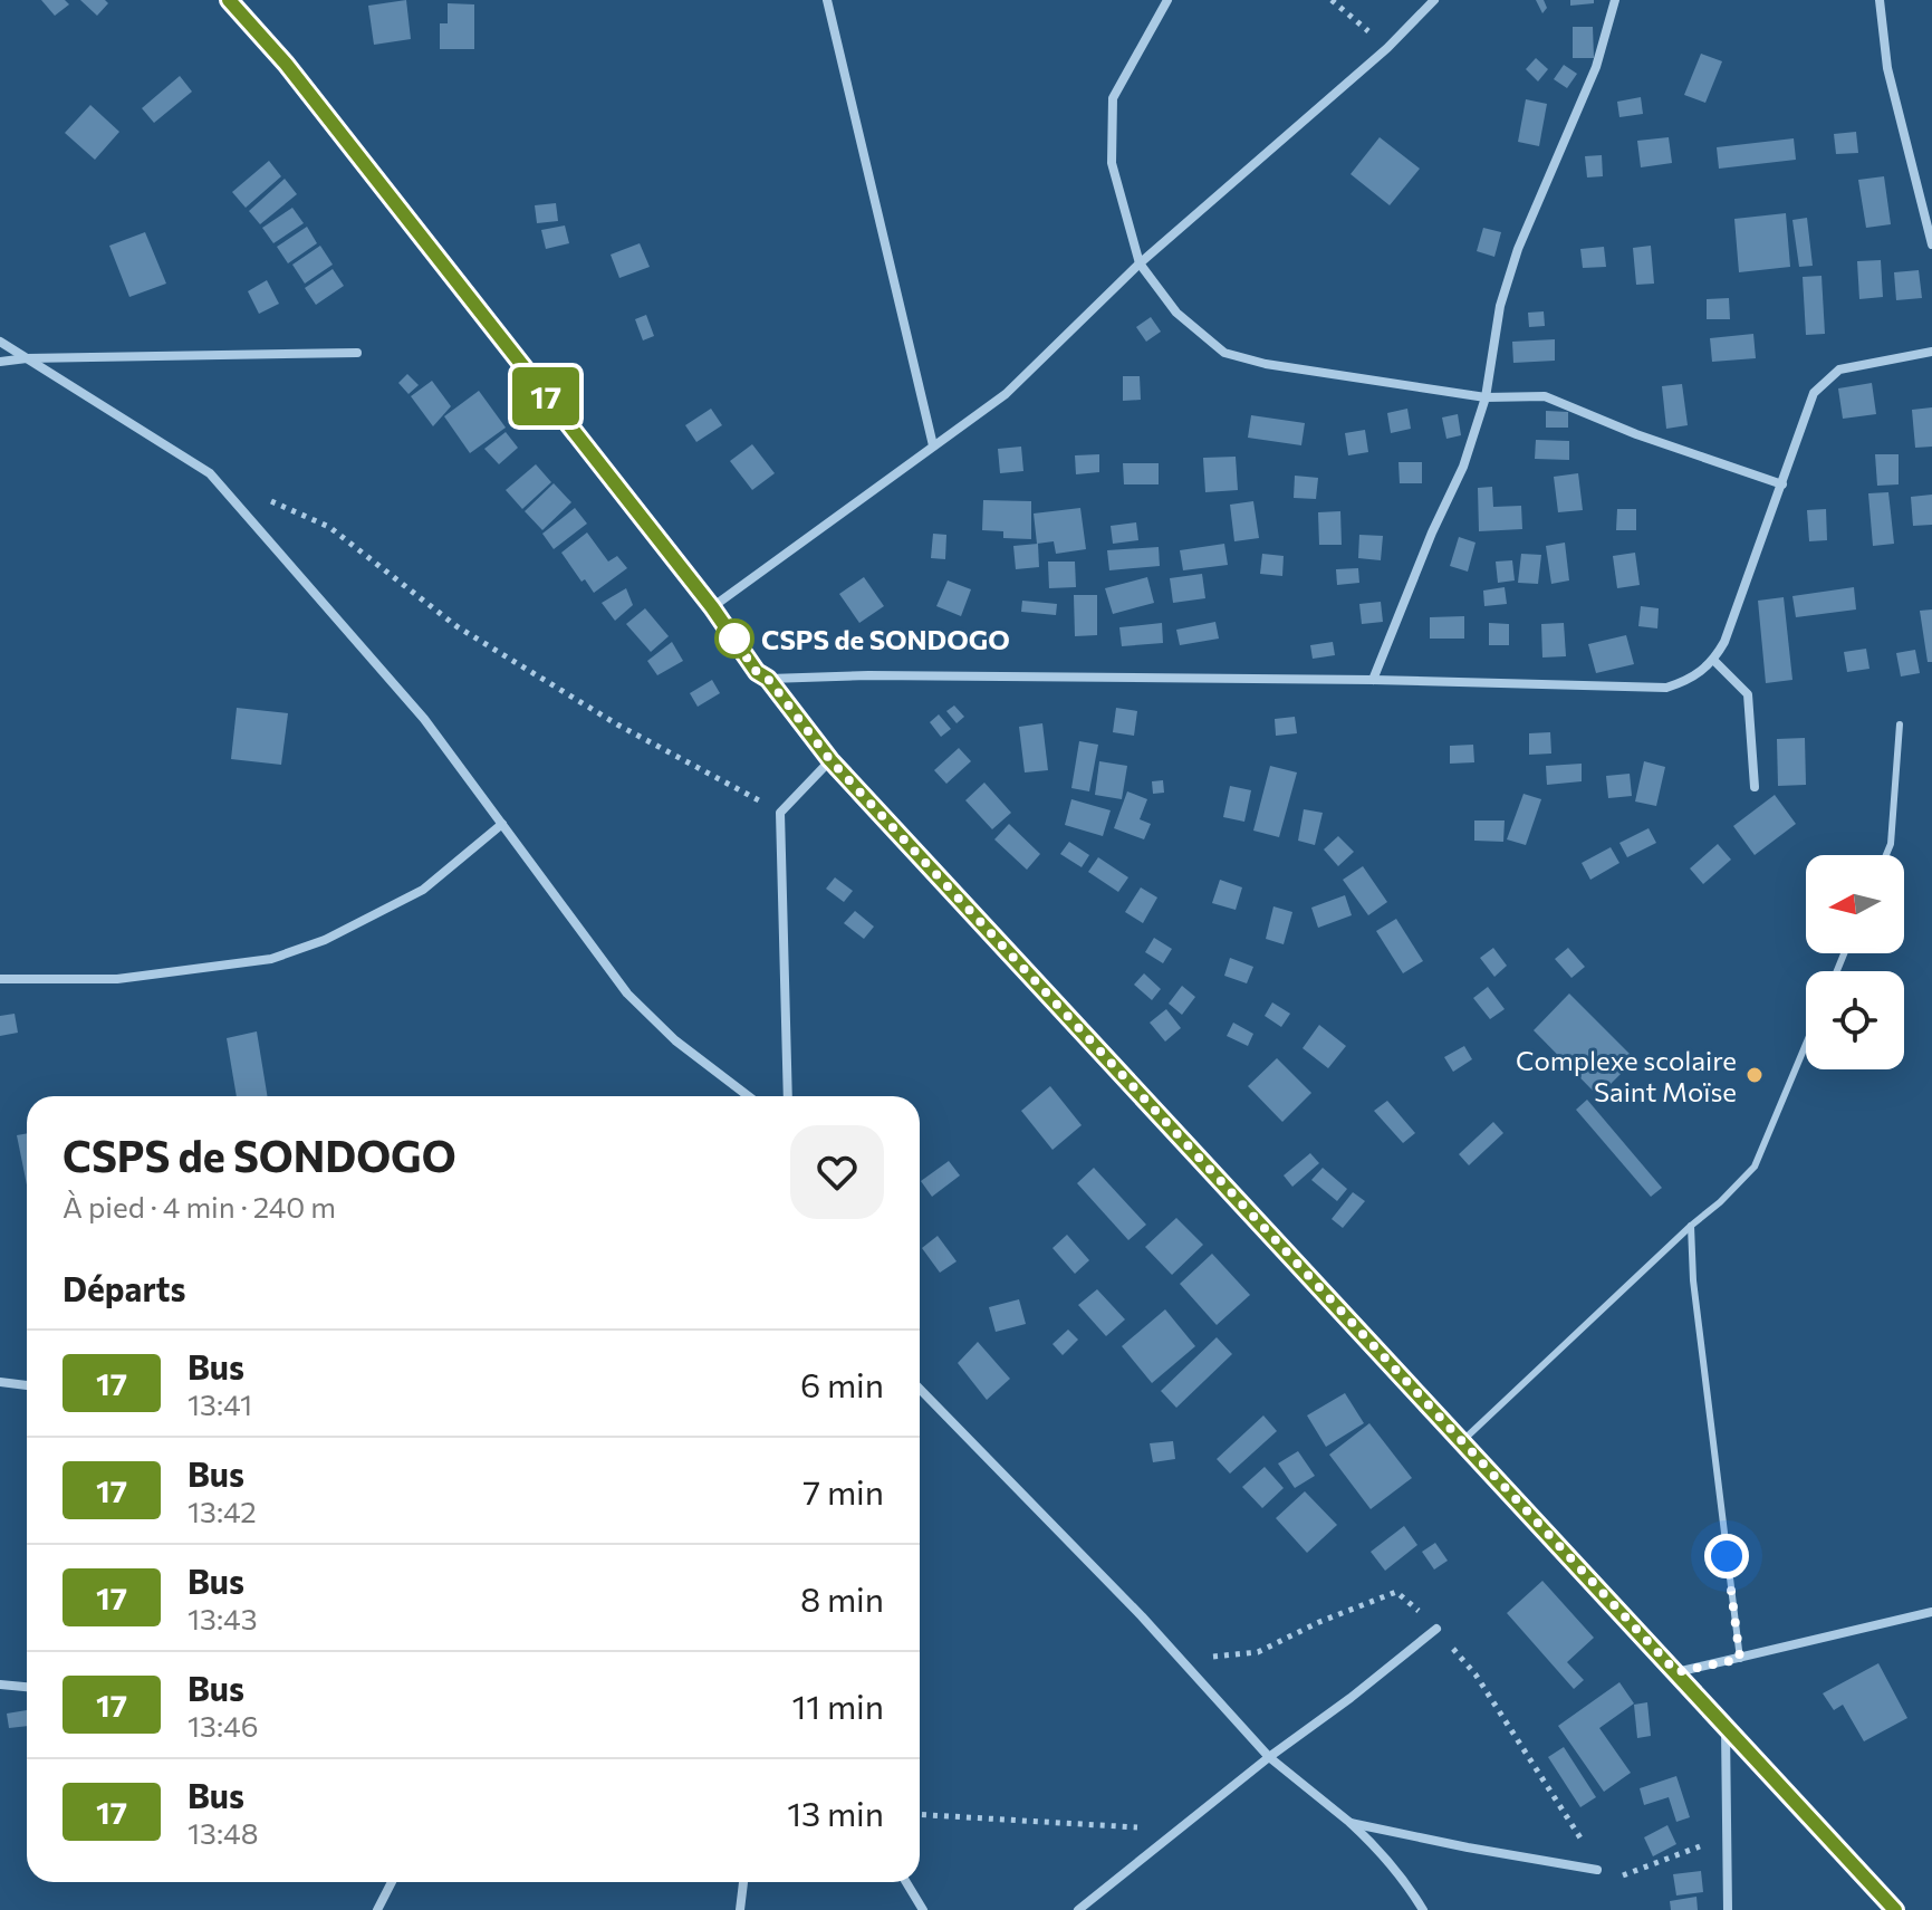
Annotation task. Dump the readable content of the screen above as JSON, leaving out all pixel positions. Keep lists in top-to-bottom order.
{
  "places": ["CSPS de SONDOGO", "Complexe scolaire Saint Moïse"],
  "lines": ["bus line 17"],
  "north": "left",
  "page": {
    "on_map": "17",
    "heading": [
      ["CSPS de SONDOGO", "À pied · 4 min · 240 m"],
      "Départs"
    ],
    "list": [
      {
        "mark": "17",
        "name": "Bus",
        "note": "13:41",
        "value": "6 min"
      },
      {
        "mark": "17",
        "name": "Bus",
        "note": "13:42",
        "value": "7 min"
      },
      {
        "mark": "17",
        "name": "Bus",
        "note": "13:43",
        "value": "8 min"
      },
      {
        "mark": "17",
        "name": "Bus",
        "note": "13:46",
        "value": "11 min"
      },
      {
        "mark": "17",
        "name": "Bus",
        "note": "13:48",
        "value": "13 min"
      }
    ]
  }
}
